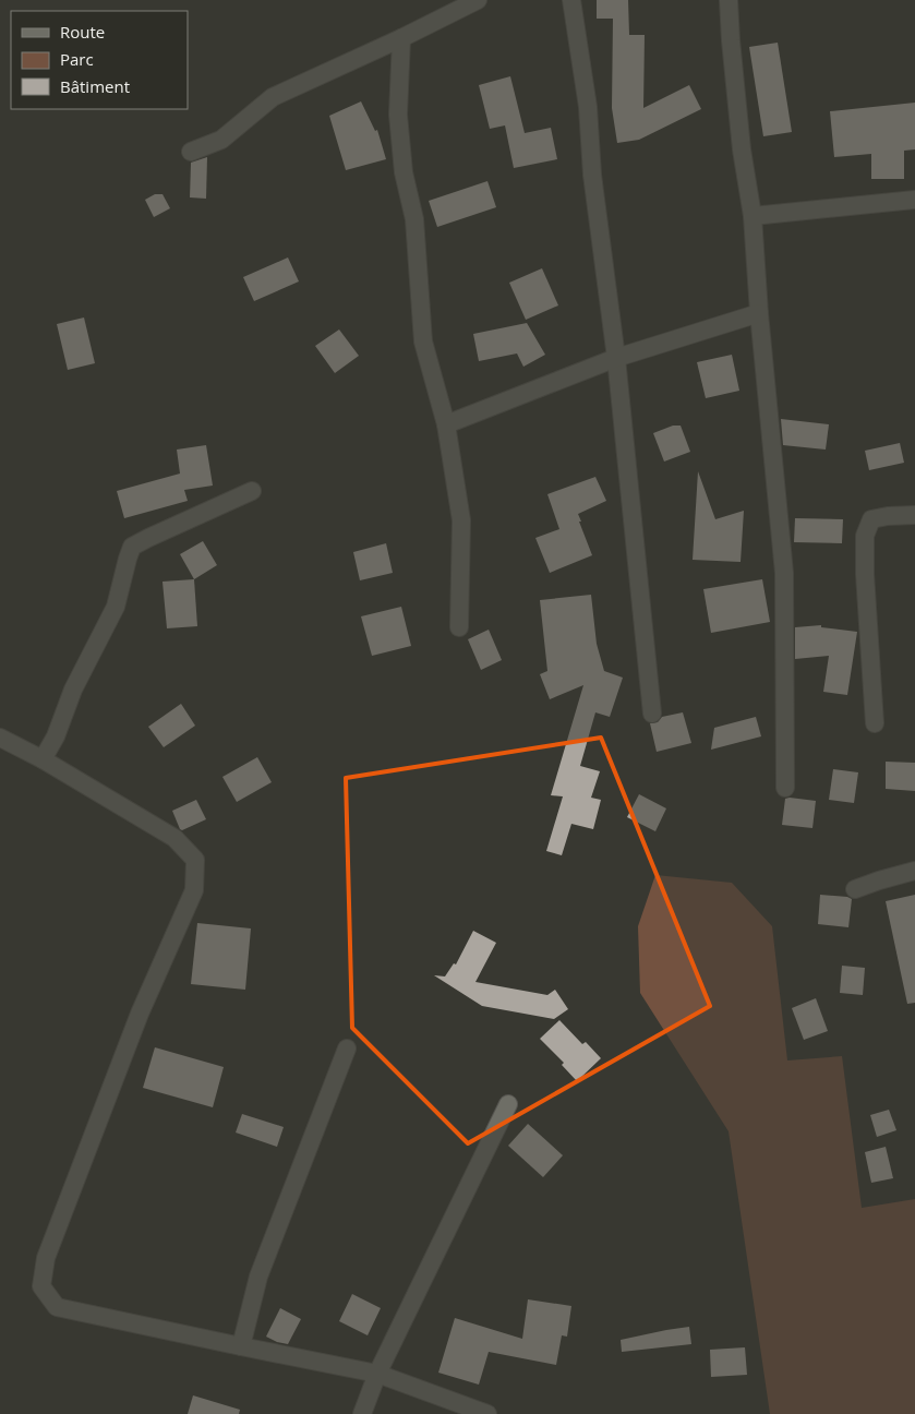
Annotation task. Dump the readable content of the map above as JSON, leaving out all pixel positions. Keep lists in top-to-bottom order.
{
  "legend": ["Route", "Parc", "Bâtiment"]
}
